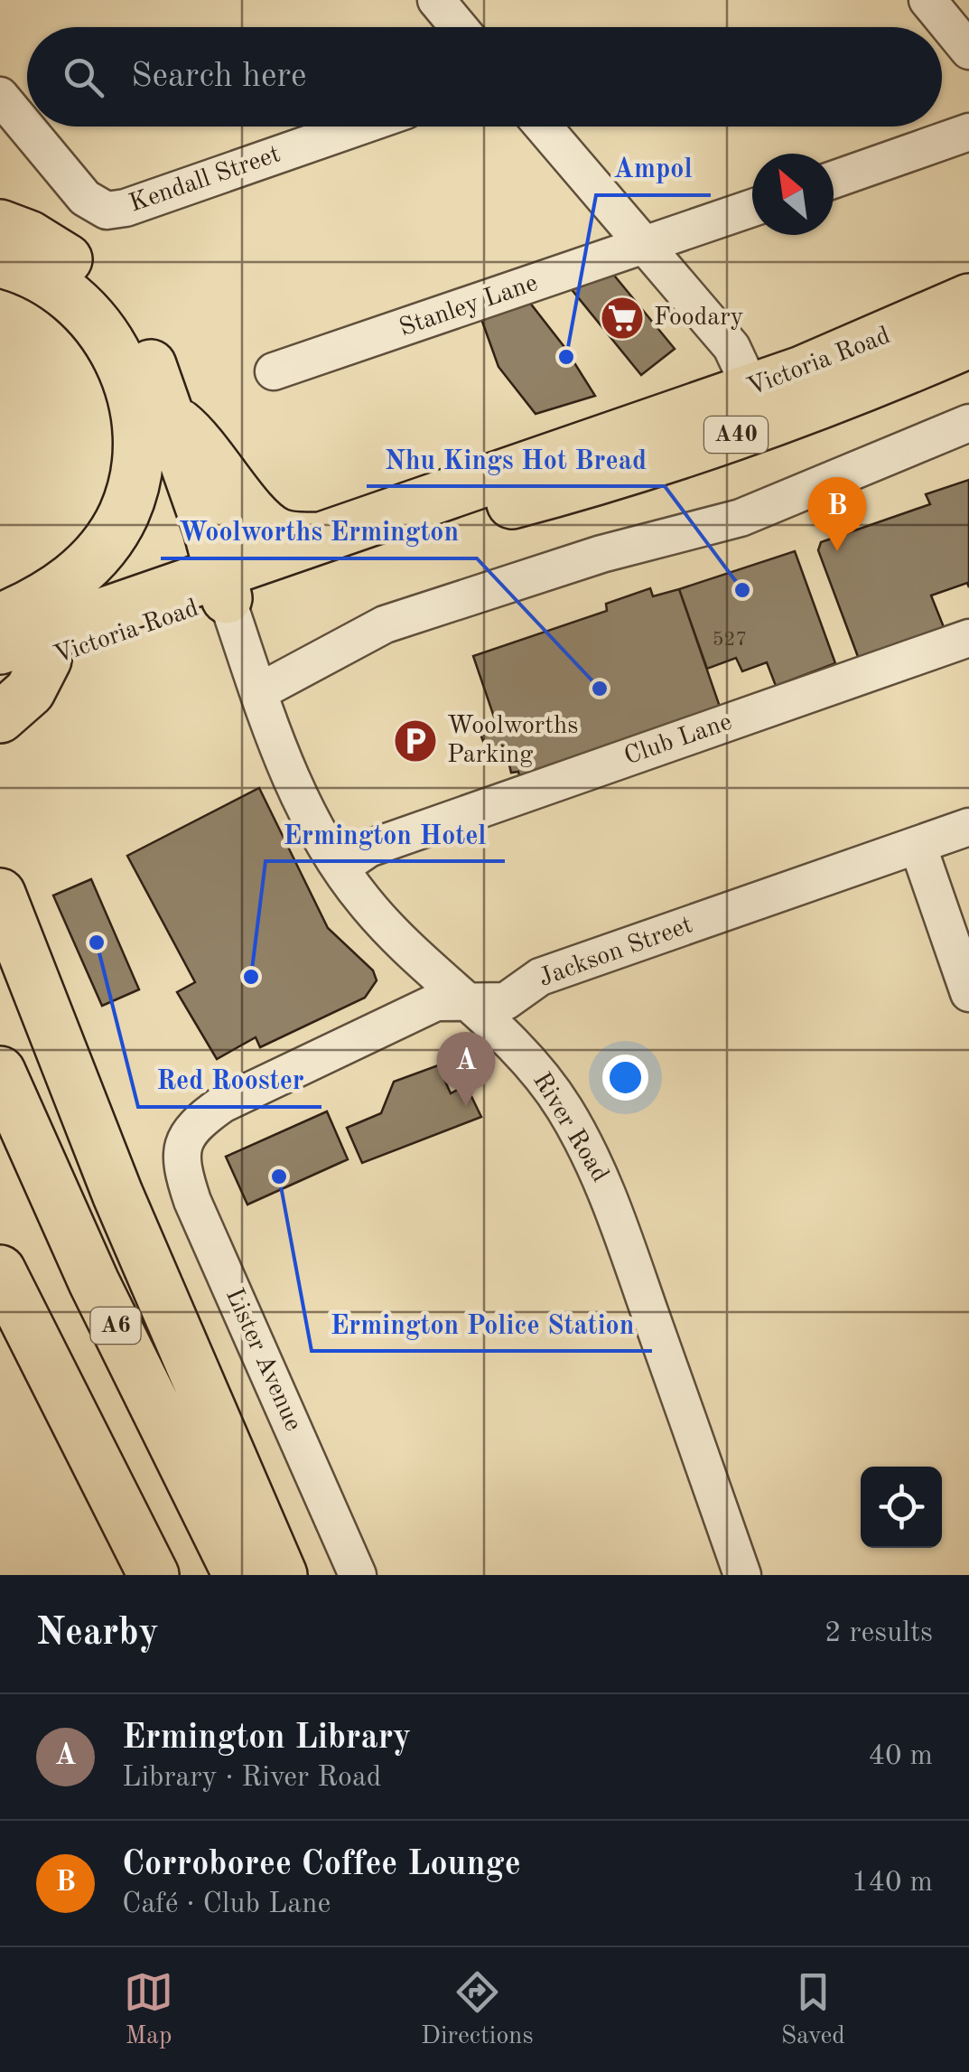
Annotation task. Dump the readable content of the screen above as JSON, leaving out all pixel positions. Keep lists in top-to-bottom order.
{
  "streets": {
    "highway": ["Victoria Road", "A40", "A6"],
    "street": [
      "Kendall Street",
      "Stanley Lane",
      "Club Lane",
      "Jackson Street",
      "River Road",
      "Lister Avenue"
    ]
  },
  "crossings": [
    ["Victoria Road", "River Road"],
    ["Club Lane", "River Road"],
    ["Jackson Street", "River Road"],
    ["Jackson Street", "Lister Avenue"]
  ],
  "places": {
    "supermarket": ["Foodary"],
    "other": [
      "Ampol",
      "Nhu Kings Hot Bread",
      "Woolworths Ermington",
      "Red Rooster",
      "Ermington Hotel",
      "Ermington Police Station"
    ],
    "parking": ["Woolworths Parking"]
  },
  "house_numbers": ["527"],
  "north": "top left",
  "page": {
    "search": "Search here",
    "pins": ["B", "A"],
    "heading": ["Nearby", "2 results"],
    "list": [
      {
        "mark": "A",
        "name": "Ermington Library",
        "note": "Library · River Road",
        "value": "40 m"
      },
      {
        "mark": "B",
        "name": "Corroboree Coffee Lounge",
        "note": "Café · Club Lane",
        "value": "140 m"
      }
    ],
    "nav": ["Map", "Directions", "Saved"]
  }
}
